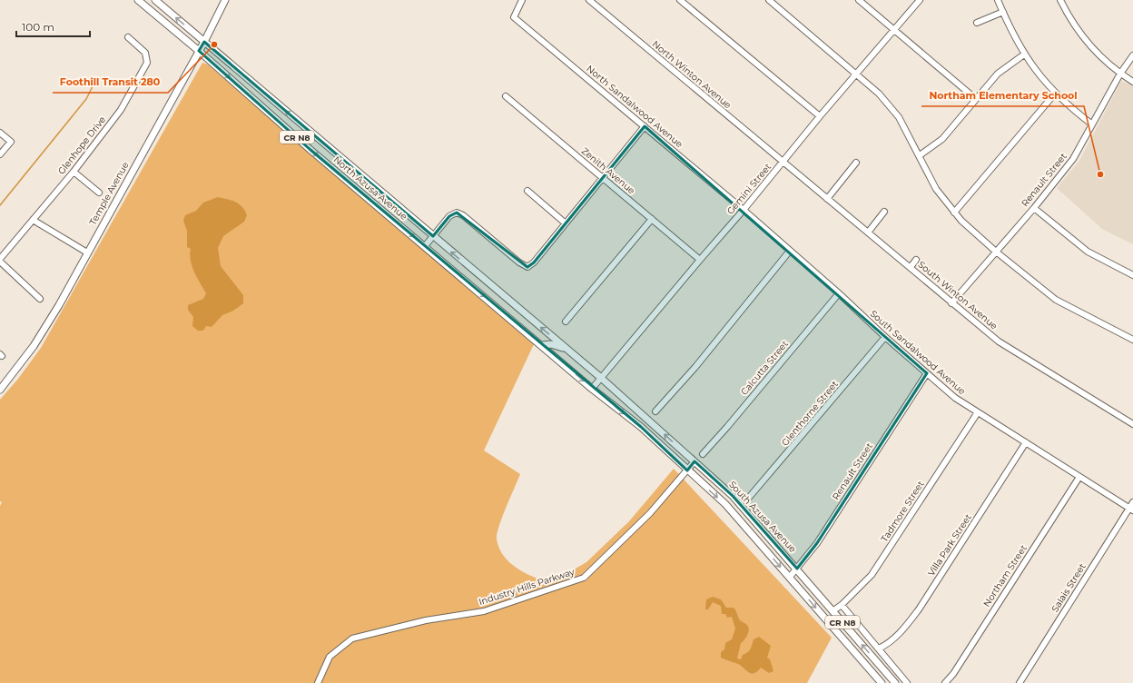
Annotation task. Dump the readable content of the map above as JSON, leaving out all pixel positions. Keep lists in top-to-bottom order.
{
  "streets": {
    "main road": [
      "CR N8",
      "North Azusa Avenue",
      "Temple Avenue",
      "South Azusa Avenue"
    ],
    "street": [
      "North Winton Avenue",
      "North Sandalwood Avenue",
      "Glenhope Drive",
      "Zenith Avenue",
      "Renault Street",
      "Gemini Street",
      "South Winton Avenue",
      "South Sandalwood Avenue",
      "Calcutta Street",
      "Glenthorne Street",
      "Tadmore Street",
      "Villa Park Street",
      "Northam Street",
      "Industry Hills Parkway",
      "Salais Street"
    ]
  },
  "crossings": [
    ["North Winton Avenue", "Gemini Street"],
    ["North Winton Avenue", "South Winton Avenue"],
    ["North Sandalwood Avenue", "Gemini Street"],
    ["North Sandalwood Avenue", "South Sandalwood Avenue"],
    ["Zenith Avenue", "Gemini Street"],
    ["Renault Street", "South Winton Avenue"],
    ["Renault Street", "South Sandalwood Avenue"],
    ["Renault Street", "South Azusa Avenue"],
    ["North Azusa Avenue", "Gemini Street"],
    ["North Azusa Avenue", "Temple Avenue"],
    ["North Azusa Avenue", "South Azusa Avenue"],
    ["Gemini Street", "South Winton Avenue"],
    ["Gemini Street", "South Sandalwood Avenue"],
    ["Gemini Street", "South Azusa Avenue"],
    ["South Sandalwood Avenue", "Calcutta Street"],
    ["South Sandalwood Avenue", "Glenthorne Street"],
    ["South Sandalwood Avenue", "Tadmore Street"],
    ["South Sandalwood Avenue", "Villa Park Street"],
    ["South Sandalwood Avenue", "Northam Street"],
    ["South Sandalwood Avenue", "Salais Street"],
    ["Tadmore Street", "South Azusa Avenue"],
    ["South Azusa Avenue", "Industry Hills Parkway"]
  ],
  "places": ["Foothill Transit 280", "Northam Elementary School"],
  "scale_bar": "100 m"
}
